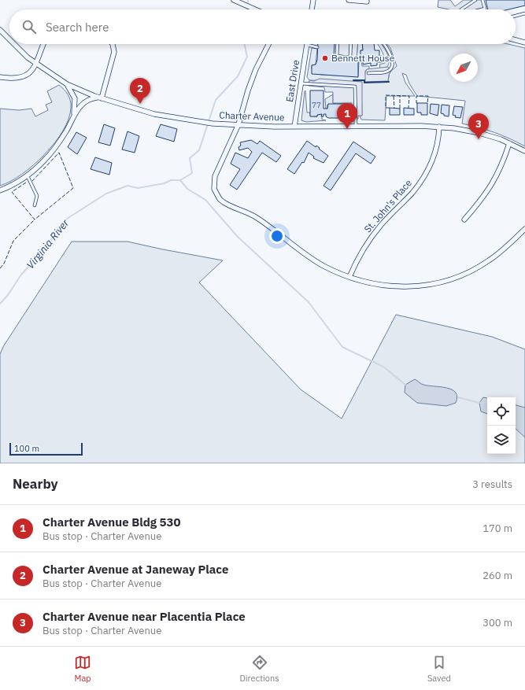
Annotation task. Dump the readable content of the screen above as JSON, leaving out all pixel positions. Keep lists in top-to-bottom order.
{
  "streets": {
    "street": ["East Drive", "Charter Avenue", "St. John's Place"]
  },
  "crossings": [
    ["East Drive", "Charter Avenue"],
    ["Charter Avenue", "St. John's Place"]
  ],
  "water": ["Virginia River"],
  "places": ["Bennett House"],
  "house_numbers": ["77"],
  "scale_bar": "100 m",
  "north": "bottom left",
  "page": {
    "search": "Search here",
    "pins": ["2", "1", "3"],
    "scale": "100 m",
    "heading": ["Nearby", "3 results"],
    "list": [
      {
        "mark": "1",
        "name": "Charter Avenue Bldg 530",
        "note": "Bus stop · Charter Avenue",
        "value": "170 m"
      },
      {
        "mark": "2",
        "name": "Charter Avenue at Janeway Place",
        "note": "Bus stop · Charter Avenue",
        "value": "260 m"
      },
      {
        "mark": "3",
        "name": "Charter Avenue near Placentia Place",
        "note": "Bus stop · Charter Avenue",
        "value": "300 m"
      }
    ],
    "nav": ["Map", "Directions", "Saved"]
  }
}
